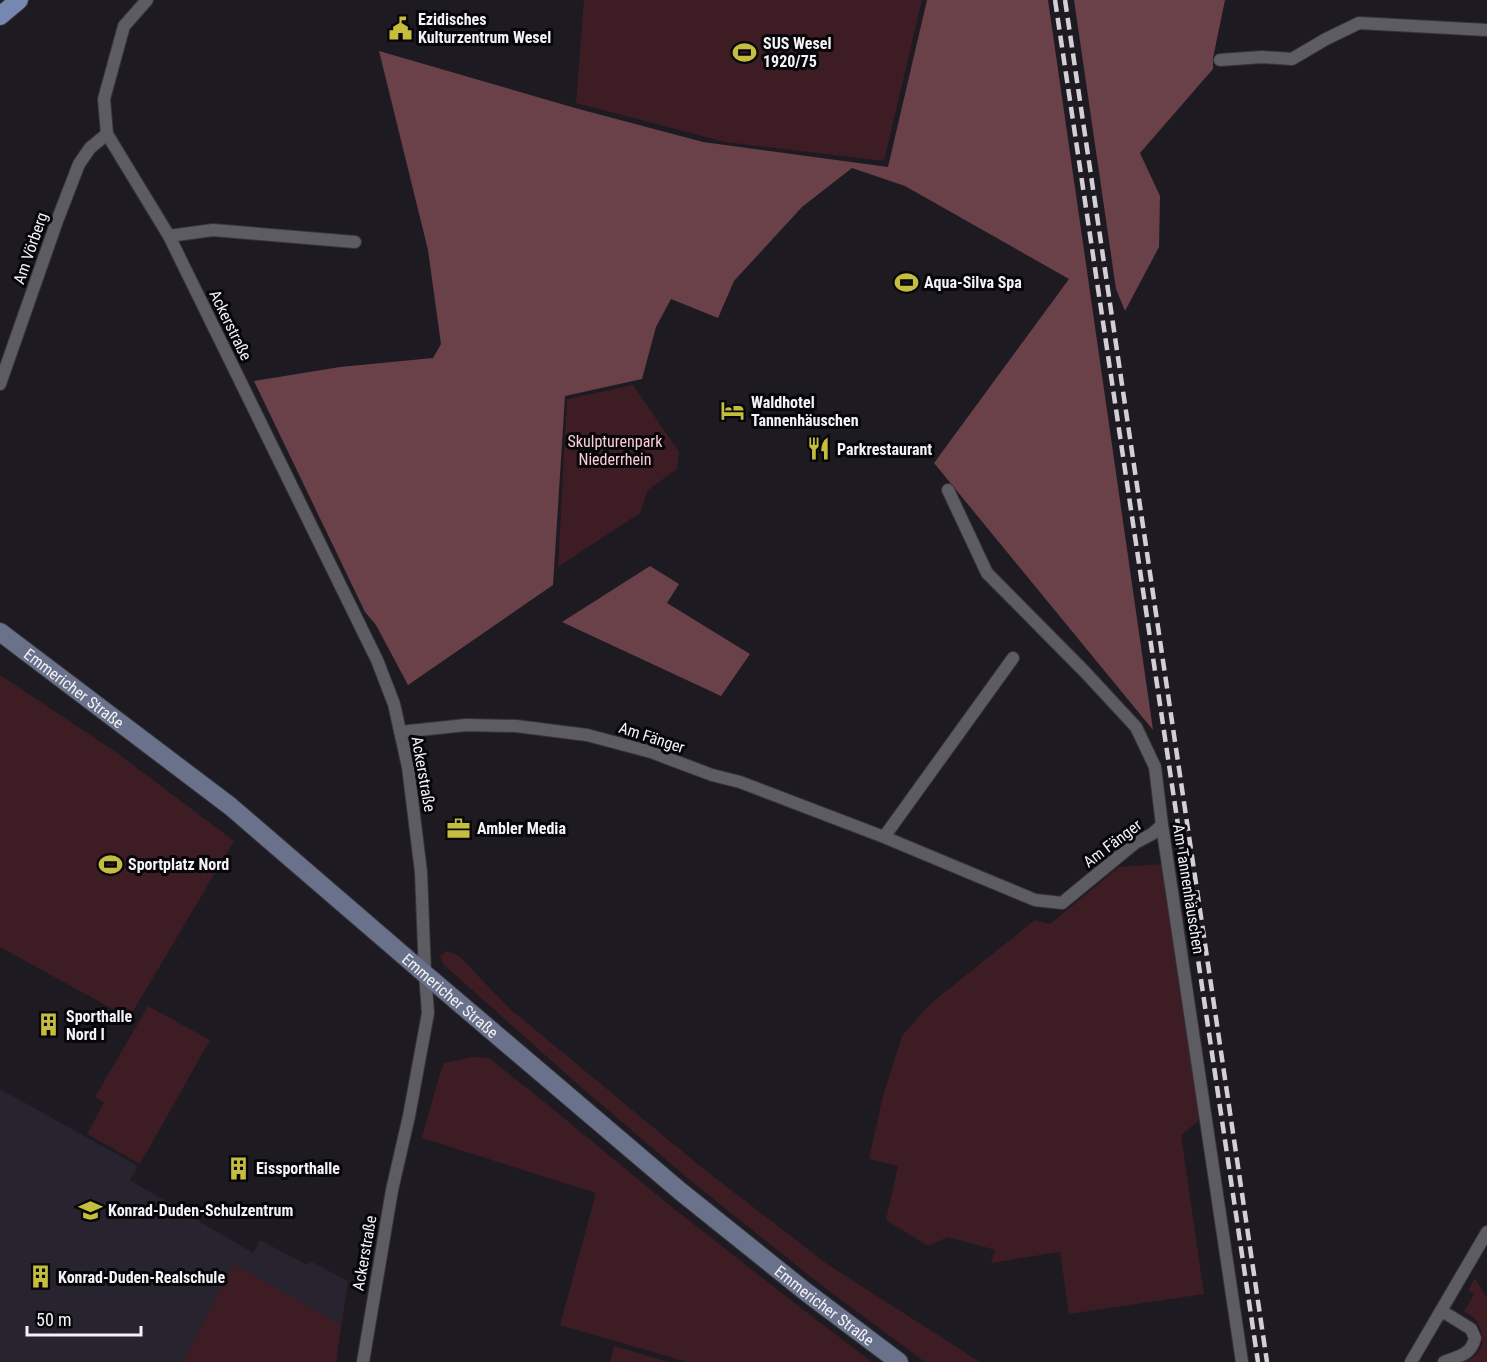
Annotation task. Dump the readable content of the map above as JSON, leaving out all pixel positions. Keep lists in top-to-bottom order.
{
  "streets": {
    "main road": ["Emmericher Straße"],
    "street": [
      "Am Vörberg",
      "Ackerstraße",
      "Am Fänger",
      "Am Tannenhäuschen"
    ]
  },
  "crossings": [
    ["Am Vörberg", "Ackerstraße"],
    ["Ackerstraße", "Emmericher Straße"],
    ["Ackerstraße", "Am Fänger"],
    ["Am Fänger", "Am Tannenhäuschen"]
  ],
  "parks": ["Skulpturenpark Niederrhein"],
  "places": {
    "public building": ["Ezidisches Kulturzentrum Wesel"],
    "sports": ["SUS Wesel 1920/75", "Aqua-Silva Spa", "Sportplatz Nord"],
    "hotel": ["Waldhotel Tannenhäuschen"],
    "restaurant": ["Parkrestaurant"],
    "office": ["Ambler Media"],
    "building": ["Sporthalle Nord I", "Eissporthalle", "Konrad-Duden-Realschule"],
    "school or university": ["Konrad-Duden-Schulzentrum"]
  },
  "scale_bar": "50 m"
}
